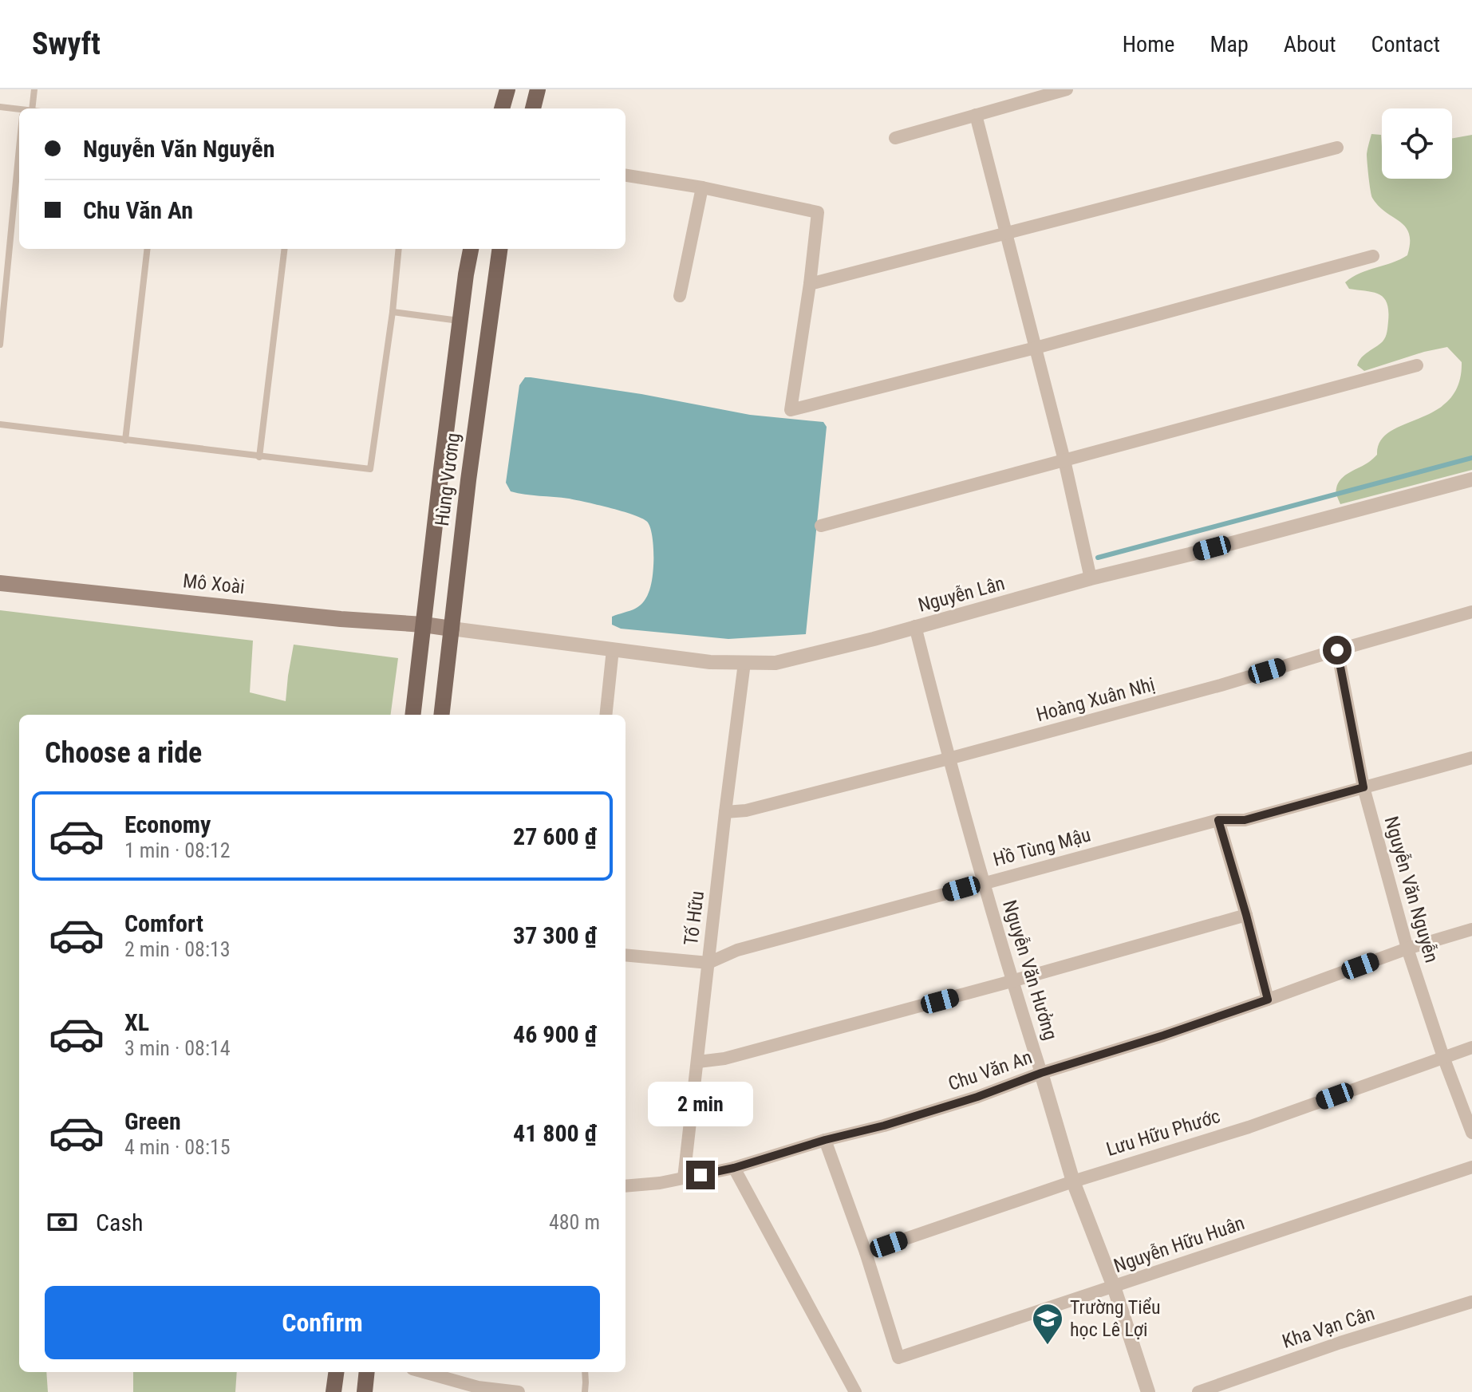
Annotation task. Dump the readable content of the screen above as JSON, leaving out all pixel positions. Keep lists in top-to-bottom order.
{
  "streets": {
    "main road": ["Hùng Vương", "Mô Xoài"],
    "street": [
      "Nguyễn Lân",
      "Hoàng Xuân Nhị",
      "Hồ Tùng Mậu",
      "Nguyễn Văn Nguyễn",
      "Tố Hữu",
      "Nguyễn Văn Hưởng",
      "Chu Văn An",
      "Lưu Hữu Phước",
      "Nguyễn Hữu Huân",
      "Kha Vạn Cân"
    ]
  },
  "crossings": [
    ["Hùng Vương", "Mô Xoài"],
    ["Hùng Vương", "Nguyễn Lân"],
    ["Mô Xoài", "Nguyễn Lân"],
    ["Nguyễn Lân", "Tố Hữu"],
    ["Nguyễn Lân", "Nguyễn Văn Hưởng"],
    ["Hoàng Xuân Nhị", "Nguyễn Văn Nguyễn"],
    ["Hoàng Xuân Nhị", "Tố Hữu"],
    ["Hoàng Xuân Nhị", "Nguyễn Văn Hưởng"],
    ["Hồ Tùng Mậu", "Nguyễn Văn Nguyễn"],
    ["Hồ Tùng Mậu", "Tố Hữu"],
    ["Hồ Tùng Mậu", "Nguyễn Văn Hưởng"],
    ["Nguyễn Văn Nguyễn", "Chu Văn An"],
    ["Nguyễn Văn Nguyễn", "Lưu Hữu Phước"],
    ["Tố Hữu", "Chu Văn An"],
    ["Nguyễn Văn Hưởng", "Chu Văn An"],
    ["Nguyễn Văn Hưởng", "Lưu Hữu Phước"],
    ["Nguyễn Văn Hưởng", "Nguyễn Hữu Huân"],
    ["Lưu Hữu Phước", "Nguyễn Hữu Huân"]
  ],
  "places": {
    "school or university": ["Trường Tiểu học Lê Lợi"]
  },
  "page": {
    "header": "Swyft",
    "nav": [
      "Home",
      "Map",
      "About",
      "Contact"
    ],
    "banner": ["Nguyễn Văn Nguyễn", "Chu Văn An"],
    "heading": "Choose a ride",
    "list": [
      {
        "name": "Economy",
        "note": "1 min · 08:12",
        "value": "27 600 ₫"
      },
      {
        "name": "Comfort",
        "note": "2 min · 08:13",
        "value": "37 300 ₫"
      },
      {
        "name": "XL",
        "note": "3 min · 08:14",
        "value": "46 900 ₫"
      },
      {
        "name": "Green",
        "note": "4 min · 08:15",
        "value": "41 800 ₫"
      }
    ],
    "bubble": "2 min",
    "pay": ["Cash", "480 m"],
    "buttons": "Confirm"
  }
}
